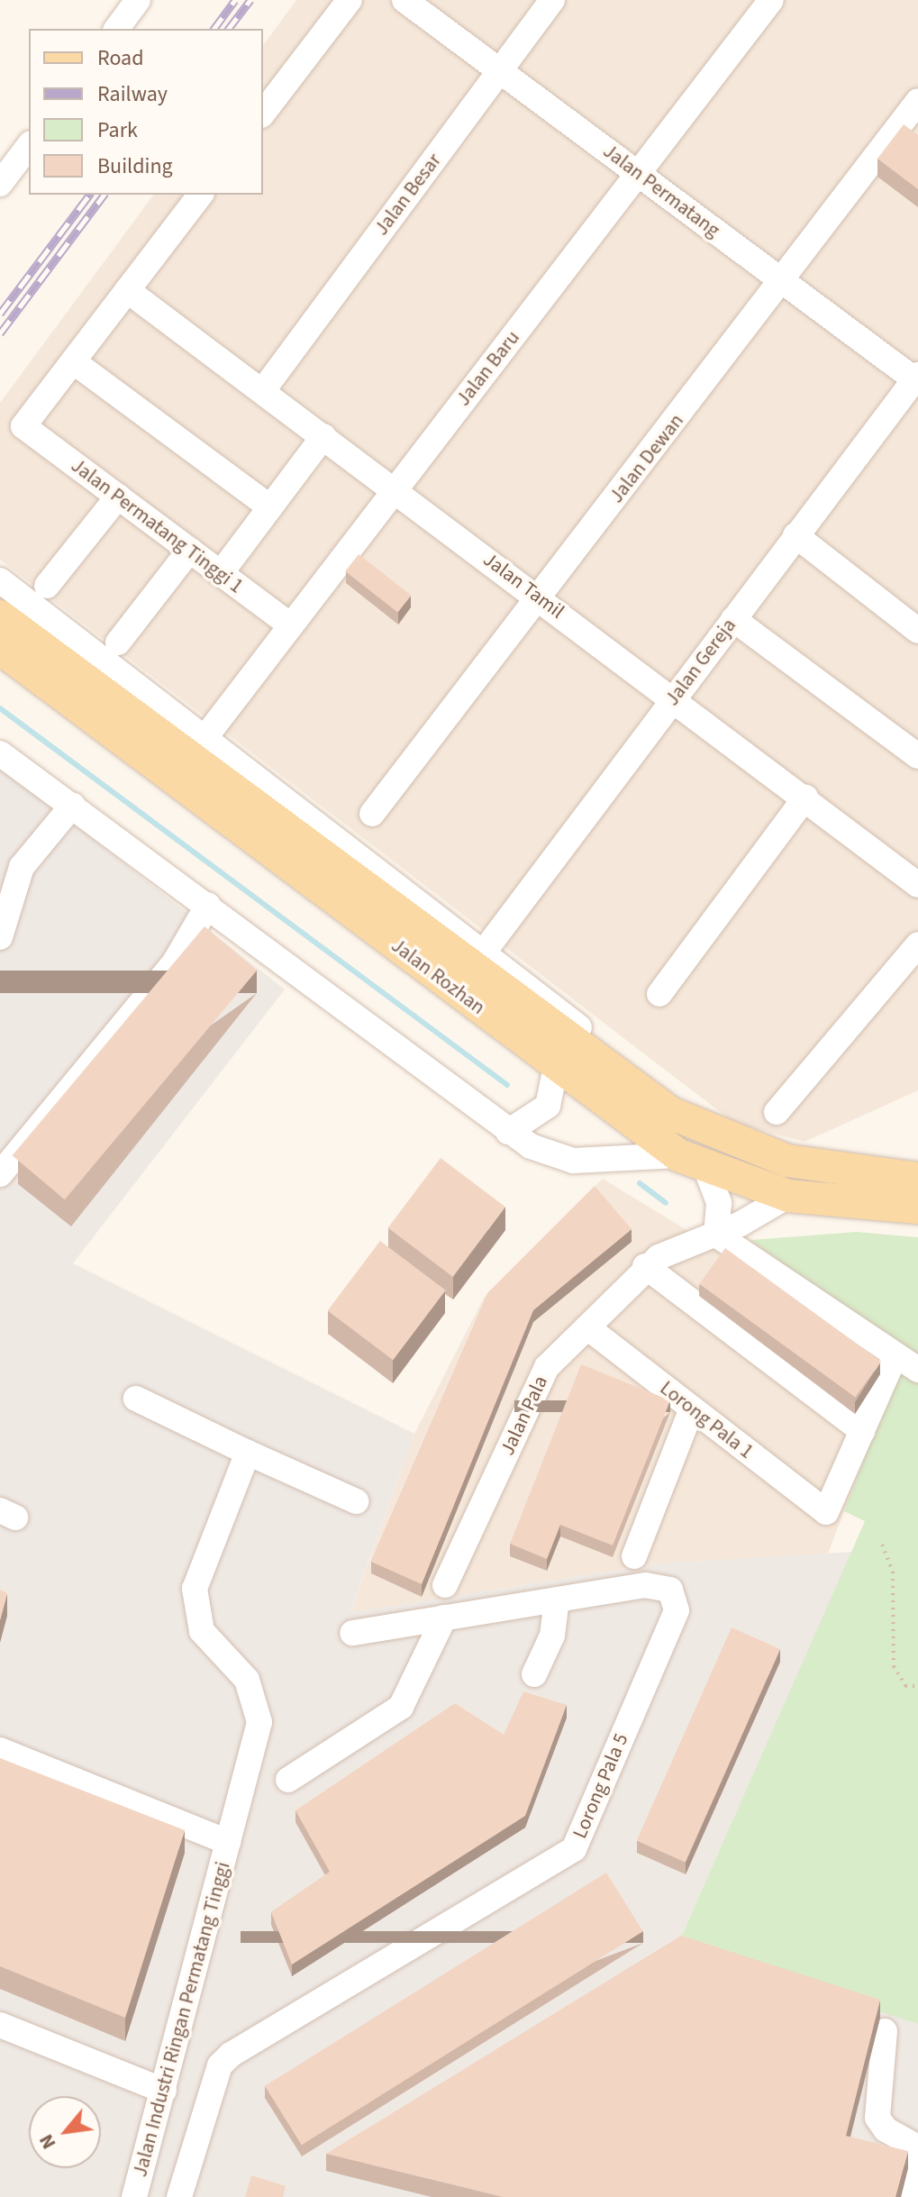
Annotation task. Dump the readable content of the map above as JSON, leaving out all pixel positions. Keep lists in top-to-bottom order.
{
  "streets": {
    "main road": ["Jalan Rozhan"],
    "street": [
      "Jalan Permatang",
      "Jalan Besar",
      "Jalan Baru",
      "Jalan Dewan",
      "Jalan Permatang Tinggi 1",
      "Jalan Tamil",
      "Jalan Gereja",
      "Jalan Pala",
      "Lorong Pala 1",
      "Lorong Pala 5",
      "Jalan Industri Ringan Permatang Tinggi"
    ]
  },
  "crossings": [
    ["Jalan Permatang", "Jalan Besar"],
    ["Jalan Permatang", "Jalan Baru"],
    ["Jalan Permatang", "Jalan Dewan"],
    ["Jalan Permatang", "Jalan Gereja"],
    ["Jalan Besar", "Jalan Tamil"],
    ["Jalan Baru", "Jalan Permatang Tinggi 1"],
    ["Jalan Baru", "Jalan Tamil"],
    ["Jalan Dewan", "Jalan Tamil"],
    ["Jalan Tamil", "Jalan Gereja"],
    ["Jalan Rozhan", "Jalan Pala"],
    ["Jalan Pala", "Lorong Pala 1"]
  ],
  "legend": [
    "Road",
    "Railway",
    "Park",
    "Building"
  ],
  "north": "bottom left"
}
